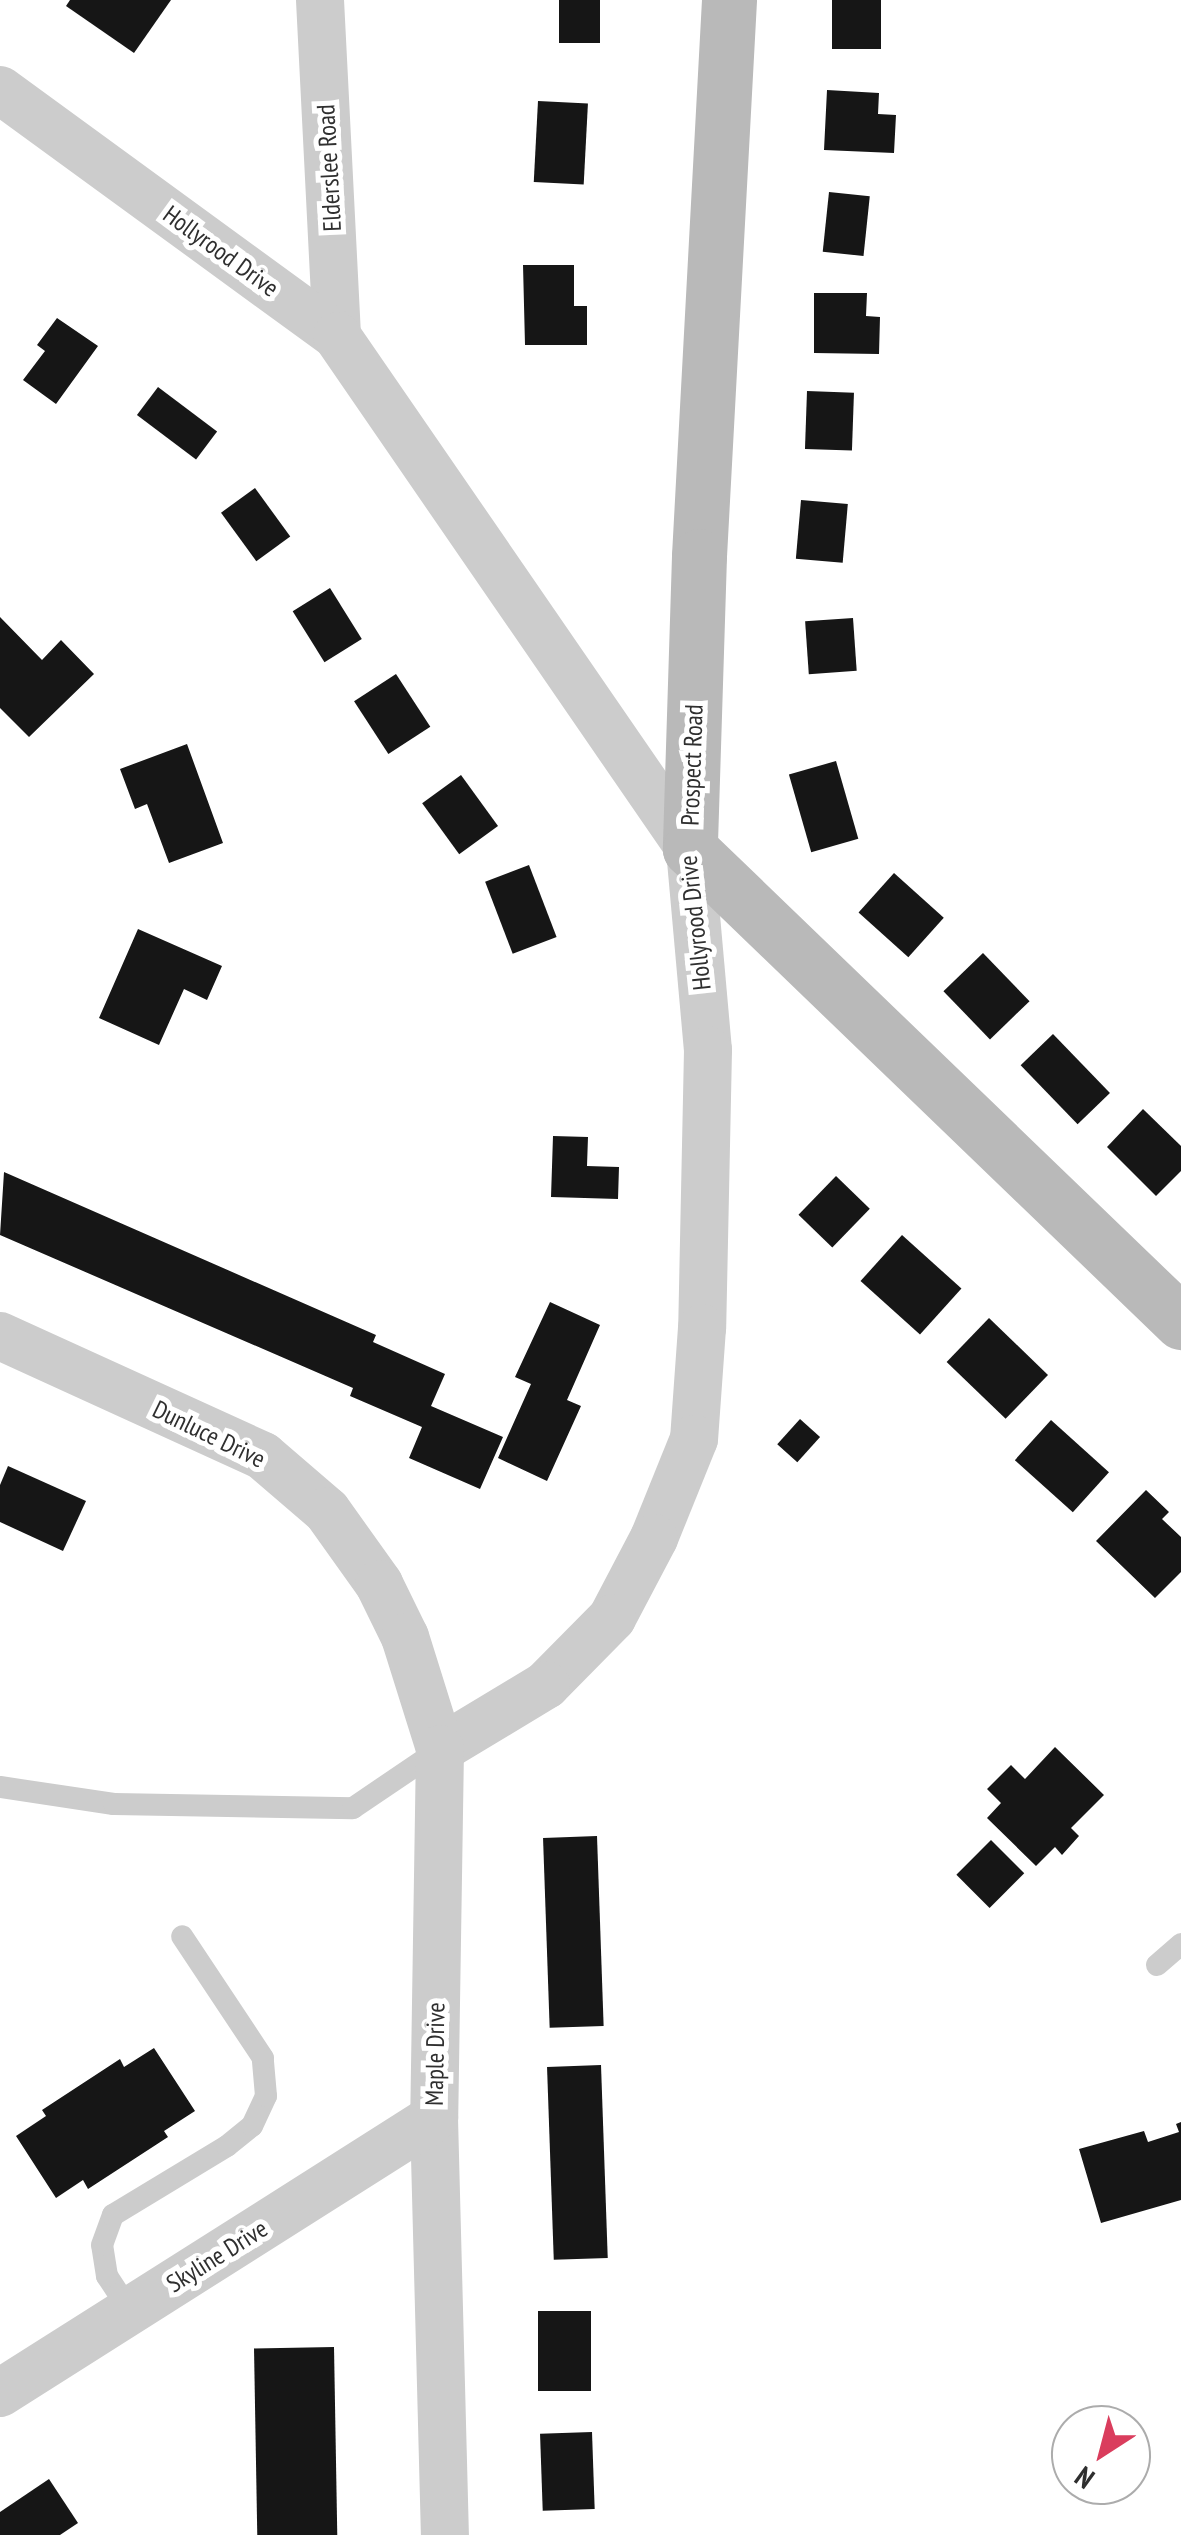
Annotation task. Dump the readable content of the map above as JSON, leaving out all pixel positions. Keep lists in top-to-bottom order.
{
  "streets": {
    "street": [
      "Elderslee Road",
      "Hollyrood Drive",
      "Prospect Road",
      "Dunluce Drive",
      "Maple Drive",
      "Skyline Drive"
    ]
  },
  "crossings": [
    ["Elderslee Road", "Hollyrood Drive"],
    ["Hollyrood Drive", "Prospect Road"],
    ["Hollyrood Drive", "Maple Drive"],
    ["Dunluce Drive", "Maple Drive"],
    ["Maple Drive", "Skyline Drive"]
  ],
  "north": "bottom left"
}
